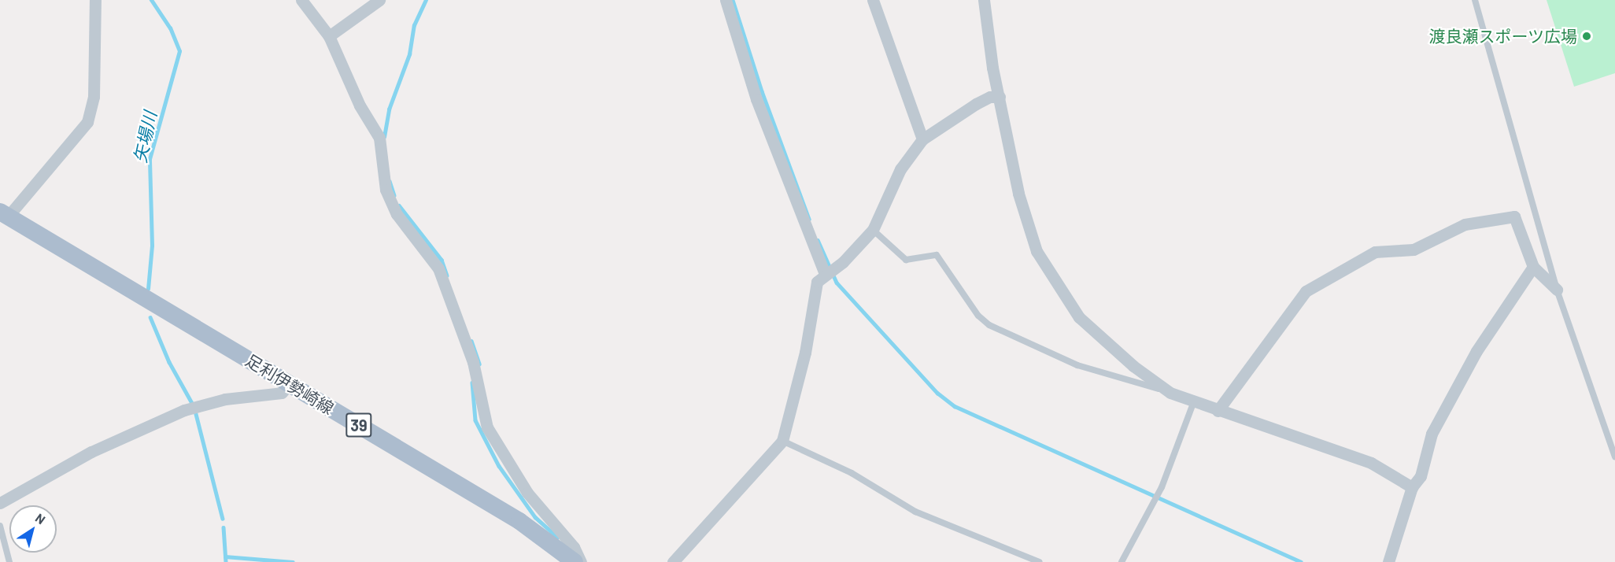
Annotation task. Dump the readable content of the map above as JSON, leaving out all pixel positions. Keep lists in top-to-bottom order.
{
  "streets": {
    "main road": ["足利伊勢崎線", "39"]
  },
  "water": ["矢場川"],
  "places": ["渡良瀬スポーツ広場"],
  "north": "top right"
}
